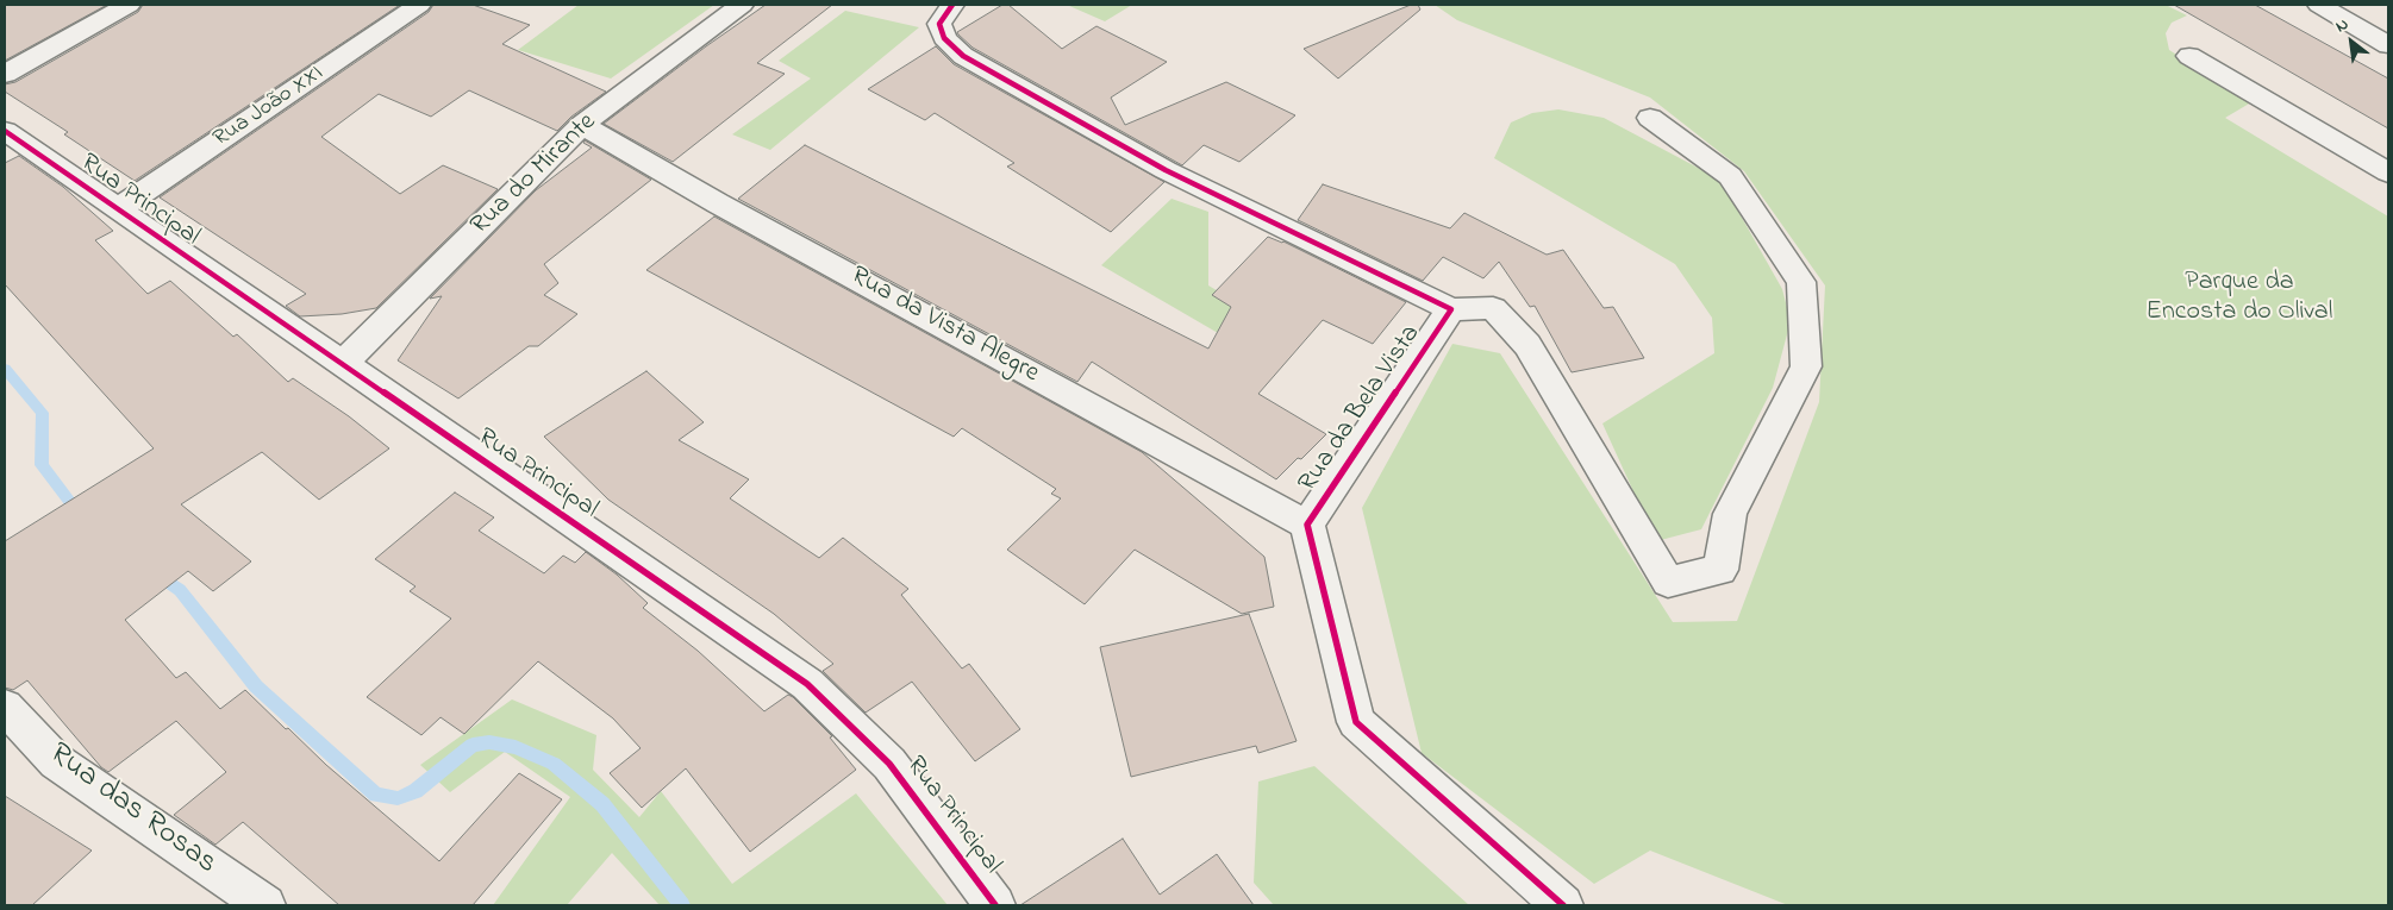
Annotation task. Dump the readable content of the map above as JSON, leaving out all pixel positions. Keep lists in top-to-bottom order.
{
  "streets": {
    "street": [
      "Rua João XXI",
      "Rua do Mirante",
      "Rua Principal",
      "Rua da Vista Alegre",
      "Rua da Bela Vista",
      "Rua das Rosas"
    ]
  },
  "crossings": [
    ["Rua João XXI", "Rua Principal"],
    ["Rua do Mirante", "Rua Principal"],
    ["Rua do Mirante", "Rua da Vista Alegre"],
    ["Rua da Vista Alegre", "Rua da Bela Vista"]
  ],
  "parks": ["Parque da Encosta do Olival"],
  "north": "top left"
}
